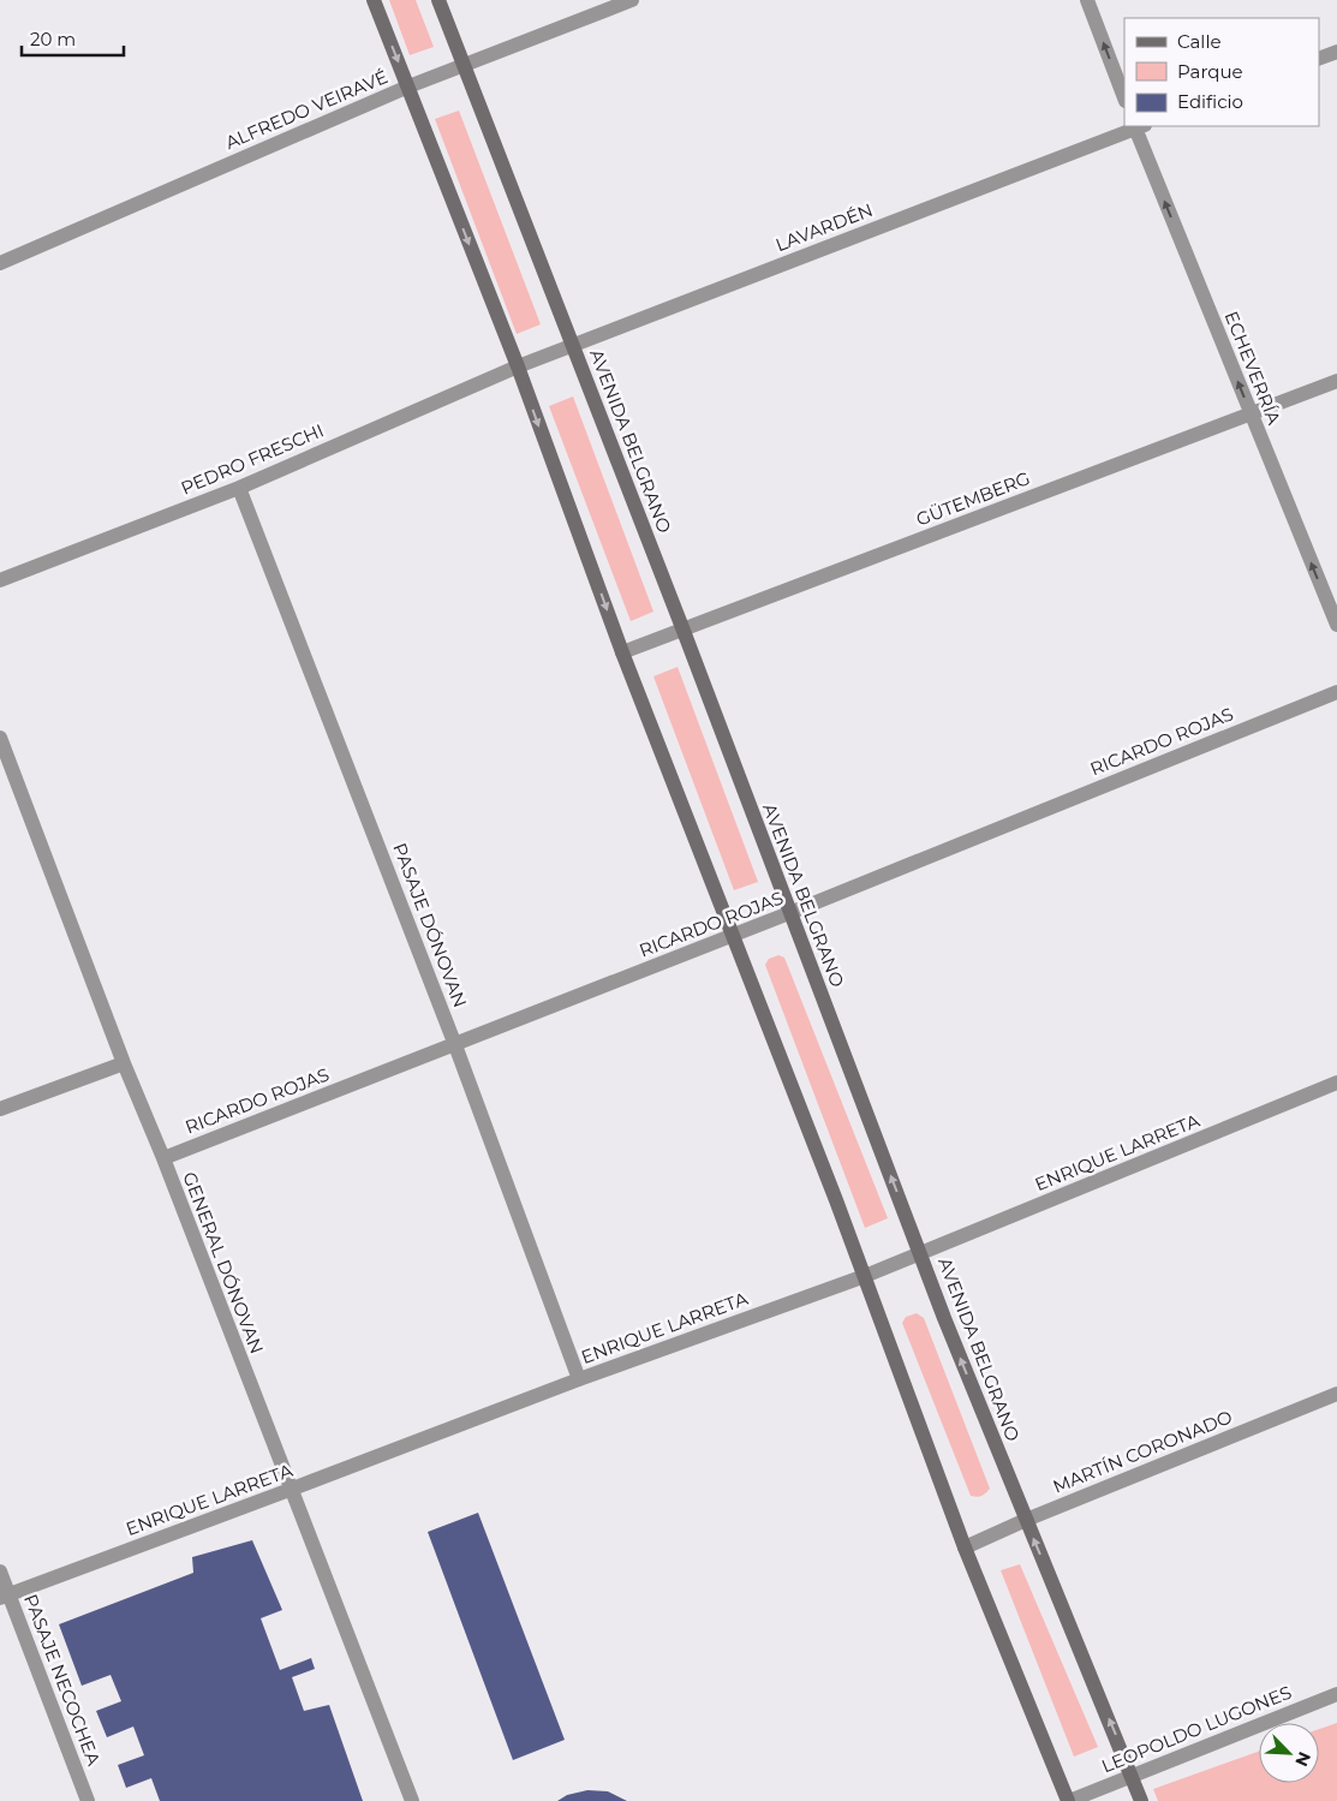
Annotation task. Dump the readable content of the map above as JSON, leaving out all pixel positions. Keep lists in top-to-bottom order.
{
  "streets": {
    "main road": ["AVENIDA BELGRANO"],
    "street": [
      "ALFREDO VEIRAVÉ",
      "LAVARDÉN",
      "ECHEVERRÍA",
      "PEDRO FRESCHI",
      "GÜTEMBERG",
      "RICARDO ROJAS",
      "PASAJE DÓNOVAN",
      "ENRIQUE LARRETA",
      "GENERAL DÓNOVAN",
      "MARTÍN CORONADO",
      "PASAJE NECOCHEA",
      "LEOPOLDO LUGONES"
    ]
  },
  "crossings": [
    ["ALFREDO VEIRAVÉ", "AVENIDA BELGRANO"],
    ["LAVARDÉN", "ECHEVERRÍA"],
    ["LAVARDÉN", "AVENIDA BELGRANO"],
    ["LAVARDÉN", "PEDRO FRESCHI"],
    ["ECHEVERRÍA", "GÜTEMBERG"],
    ["AVENIDA BELGRANO", "GÜTEMBERG"],
    ["AVENIDA BELGRANO", "RICARDO ROJAS"],
    ["AVENIDA BELGRANO", "ENRIQUE LARRETA"],
    ["AVENIDA BELGRANO", "MARTÍN CORONADO"],
    ["AVENIDA BELGRANO", "LEOPOLDO LUGONES"],
    ["PEDRO FRESCHI", "PASAJE DÓNOVAN"],
    ["RICARDO ROJAS", "PASAJE DÓNOVAN"],
    ["RICARDO ROJAS", "GENERAL DÓNOVAN"],
    ["PASAJE DÓNOVAN", "ENRIQUE LARRETA"],
    ["ENRIQUE LARRETA", "GENERAL DÓNOVAN"],
    ["ENRIQUE LARRETA", "PASAJE NECOCHEA"]
  ],
  "one_way": ["ECHEVERRÍA"],
  "legend": ["Calle", "Parque", "Edificio"],
  "scale_bar": "20 m",
  "north": "bottom right"
}
